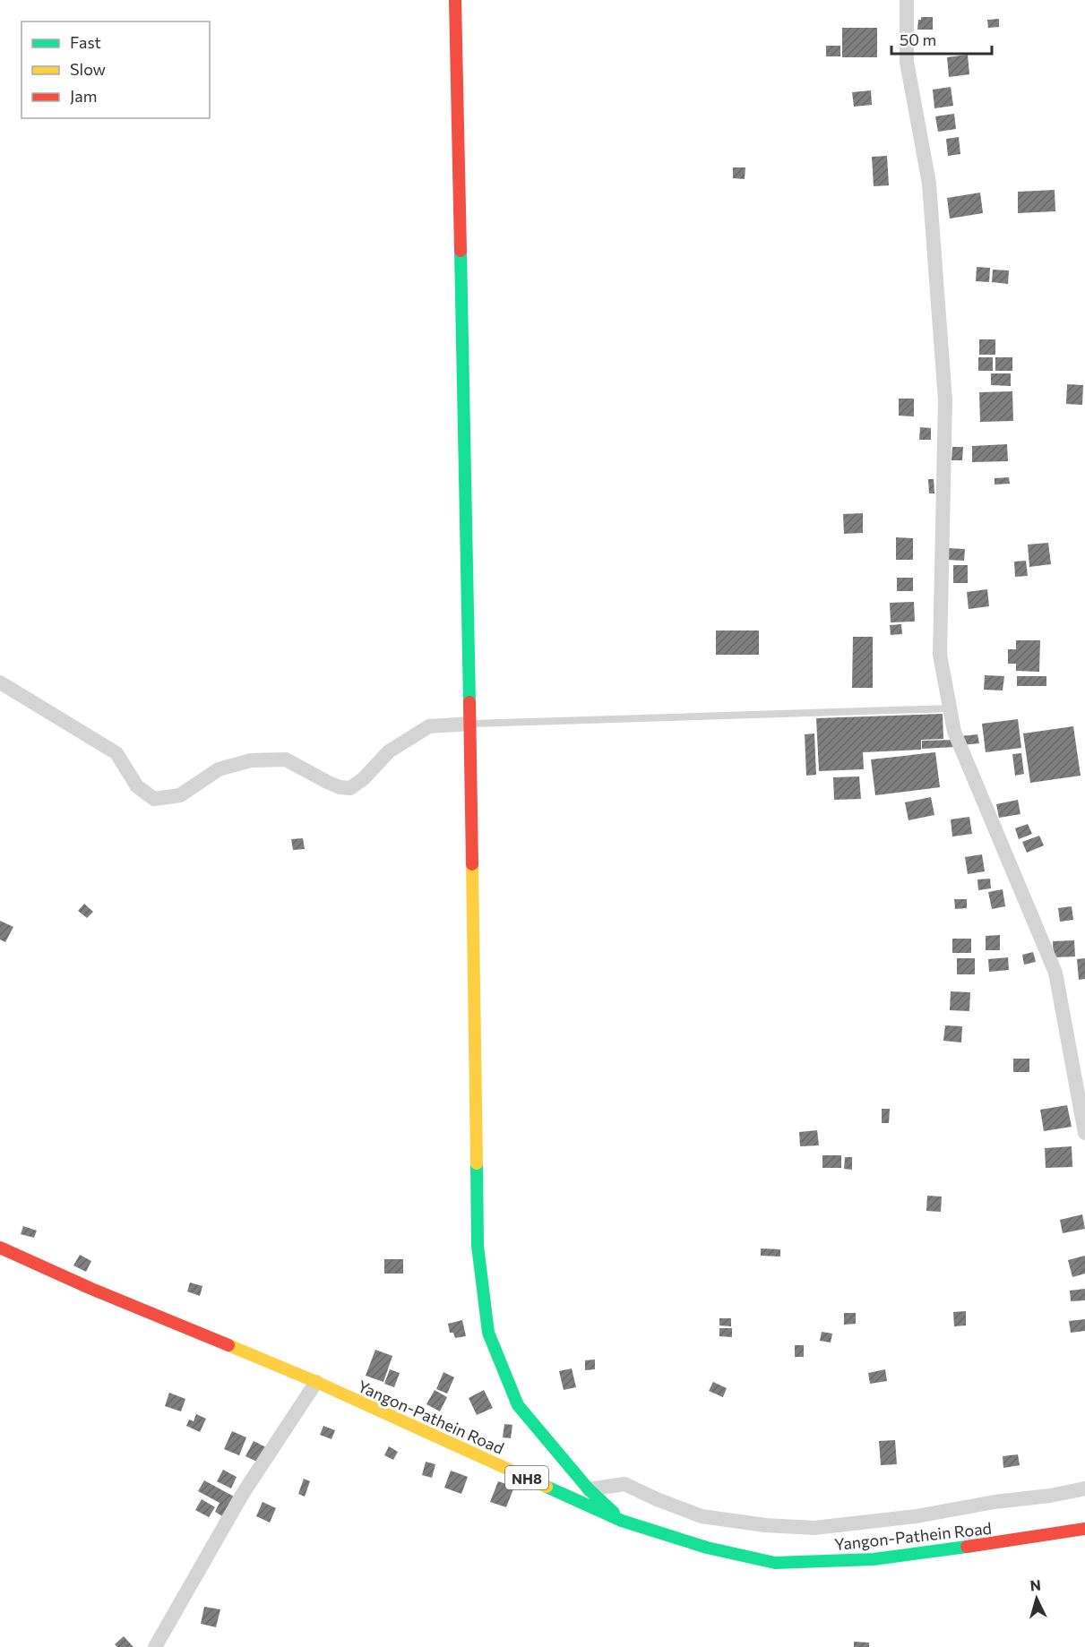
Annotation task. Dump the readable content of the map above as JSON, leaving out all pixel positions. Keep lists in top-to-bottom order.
{
  "streets": {
    "main road": ["Yangon-Pathein Road", "NH8"]
  },
  "legend": ["Fast", "Slow", "Jam"],
  "scale_bar": "50 m",
  "north": "top"
}
